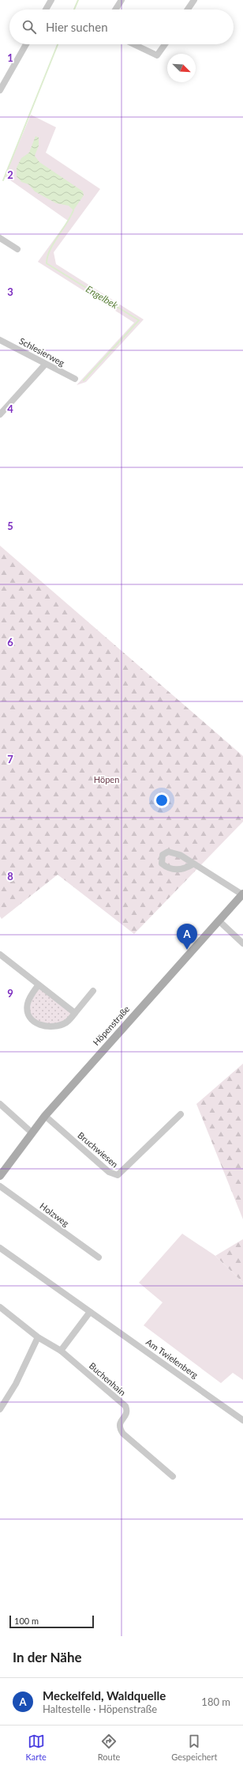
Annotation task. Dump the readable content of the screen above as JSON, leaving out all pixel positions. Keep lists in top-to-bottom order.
{
  "streets": {
    "main road": ["Höpenstraße"],
    "street": [
      "Schlesierweg",
      "Bruchwiesen",
      "Holzweg",
      "Am Twielenberg",
      "Buchenhain"
    ]
  },
  "crossings": [
    ["Höpenstraße", "Bruchwiesen"]
  ],
  "water": ["Engelbek"],
  "parks": ["Höpen"],
  "scale_bar": "100 m",
  "north": "bottom right",
  "page": {
    "search": "Hier suchen",
    "pins": "A",
    "scale": "100 m",
    "heading": "In der Nähe",
    "list": [
      {
        "mark": "A",
        "name": "Meckelfeld, Waldquelle",
        "note": "Haltestelle · Höpenstraße",
        "value": "180 m"
      }
    ],
    "nav": ["Karte", "Route", "Gespeichert"]
  },
  "grid": {
    "rows": [
      "1",
      "2",
      "3",
      "4",
      "5",
      "6",
      "7",
      "8",
      "9"
    ]
  }
}
